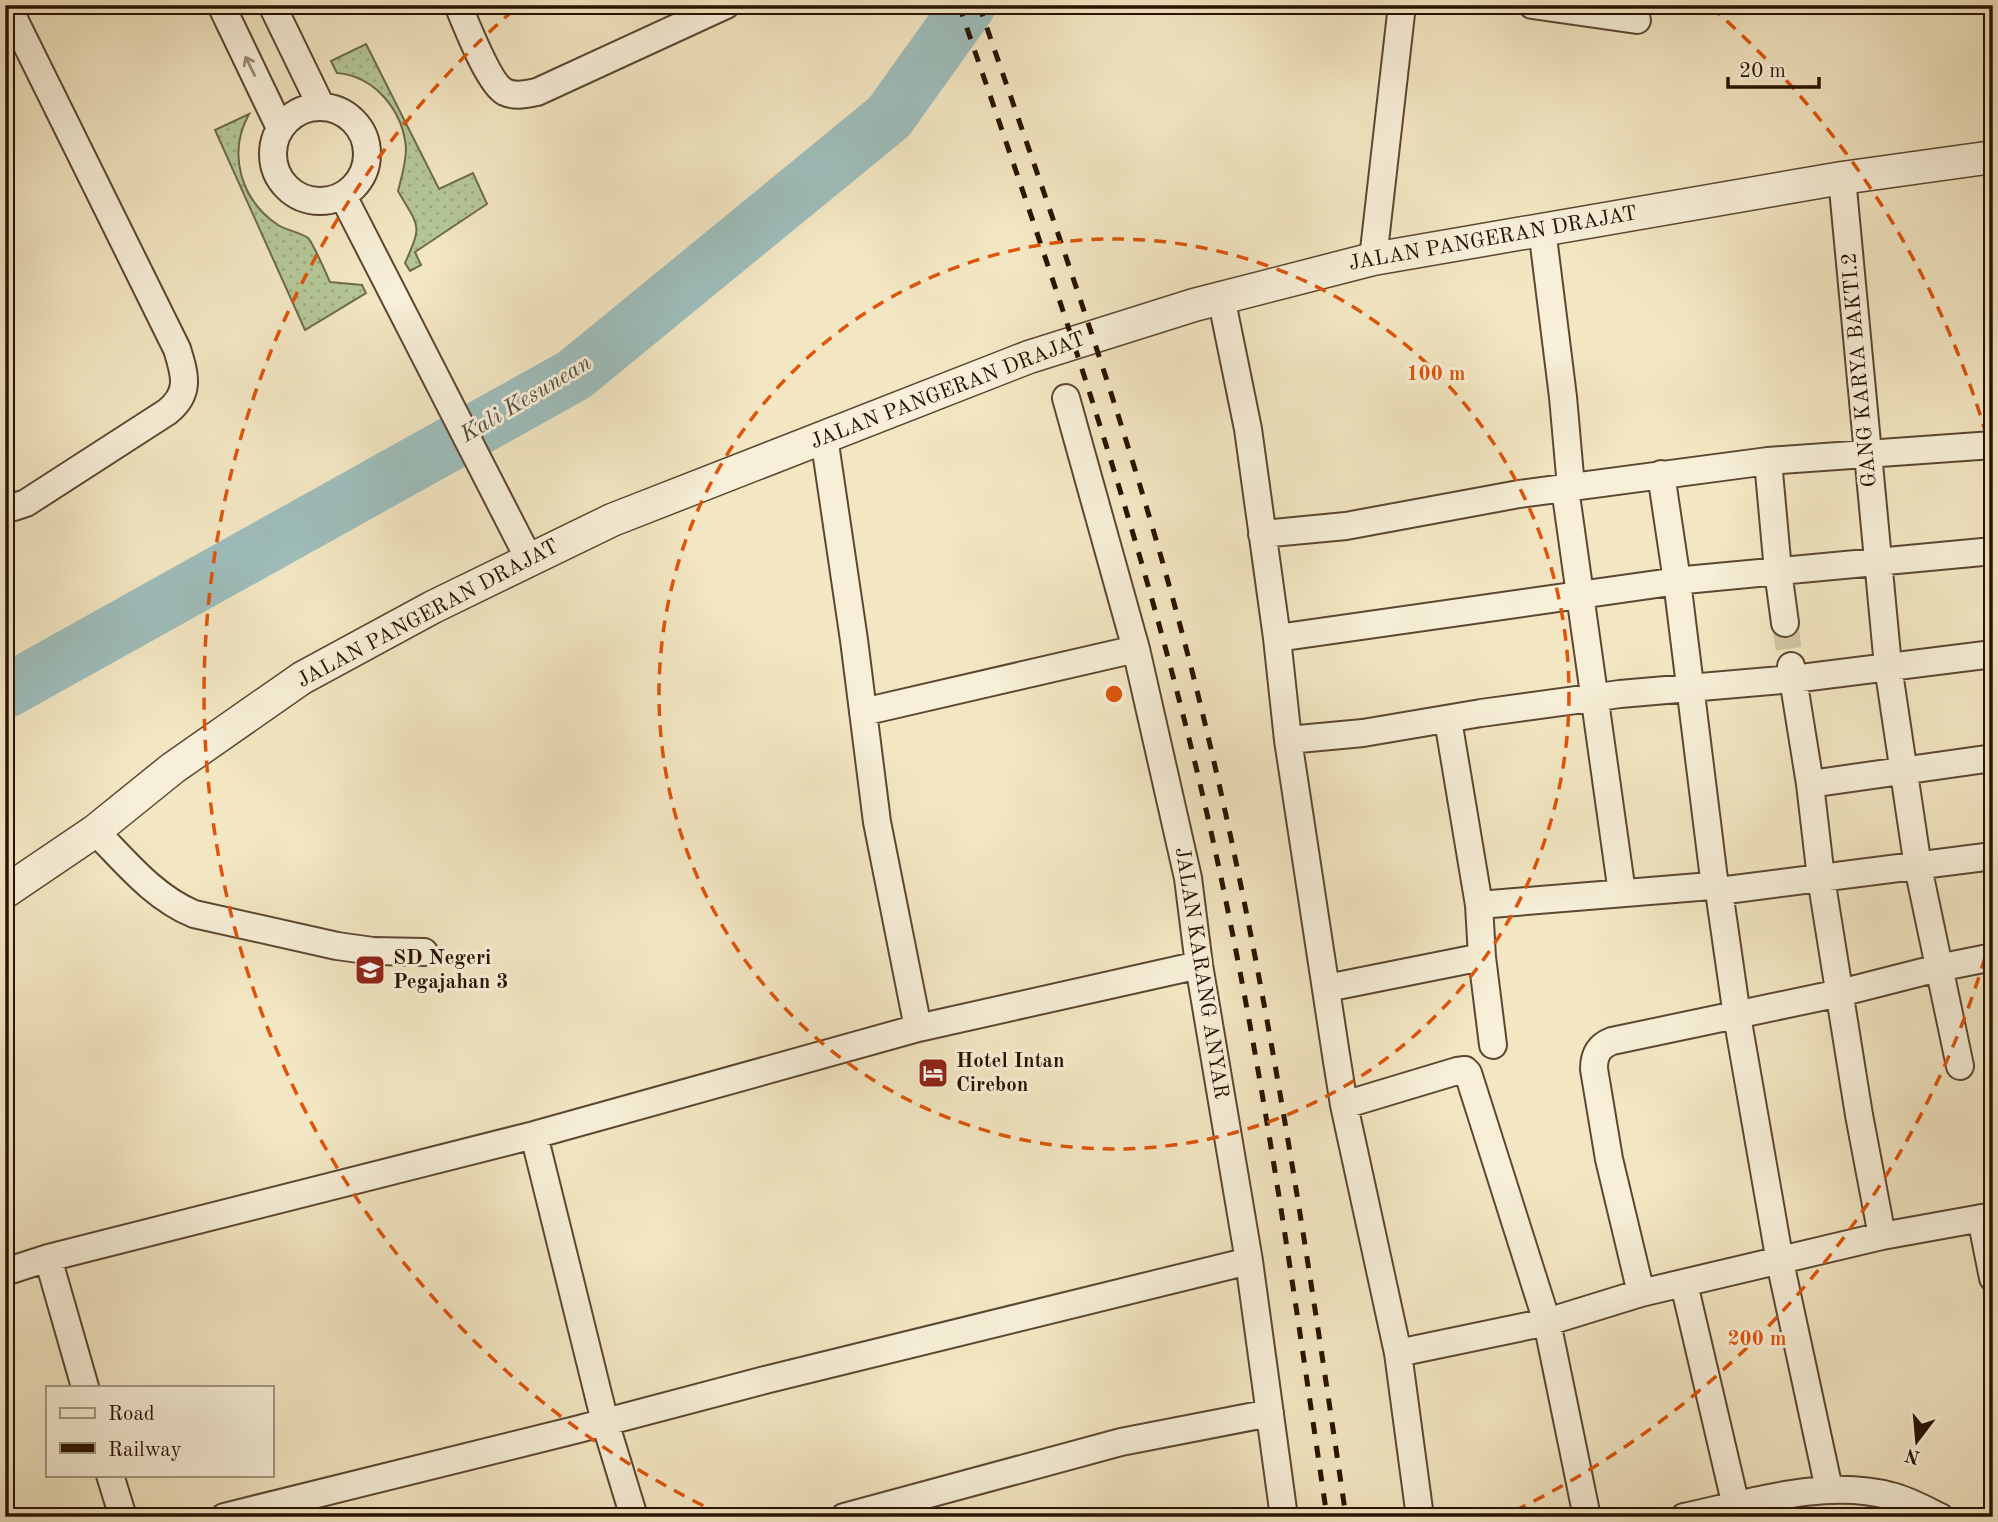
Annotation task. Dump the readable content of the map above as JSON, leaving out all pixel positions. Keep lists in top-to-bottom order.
{
  "streets": {
    "street": ["JALAN PANGERAN DRAJAT", "GANG KARYA BAKTI.2", "JALAN KARANG ANYAR"]
  },
  "crossings": [
    ["JALAN PANGERAN DRAJAT", "GANG KARYA BAKTI.2"]
  ],
  "water": ["Kali Kesunean"],
  "places": {
    "school or university": ["SD Negeri Pegajahan 3"],
    "hotel": ["Hotel Intan Cirebon"]
  },
  "legend": ["Road", "Railway"],
  "scale_bar": "20 m",
  "north": "bottom",
  "rings": ["100 m", "200 m"]
}
